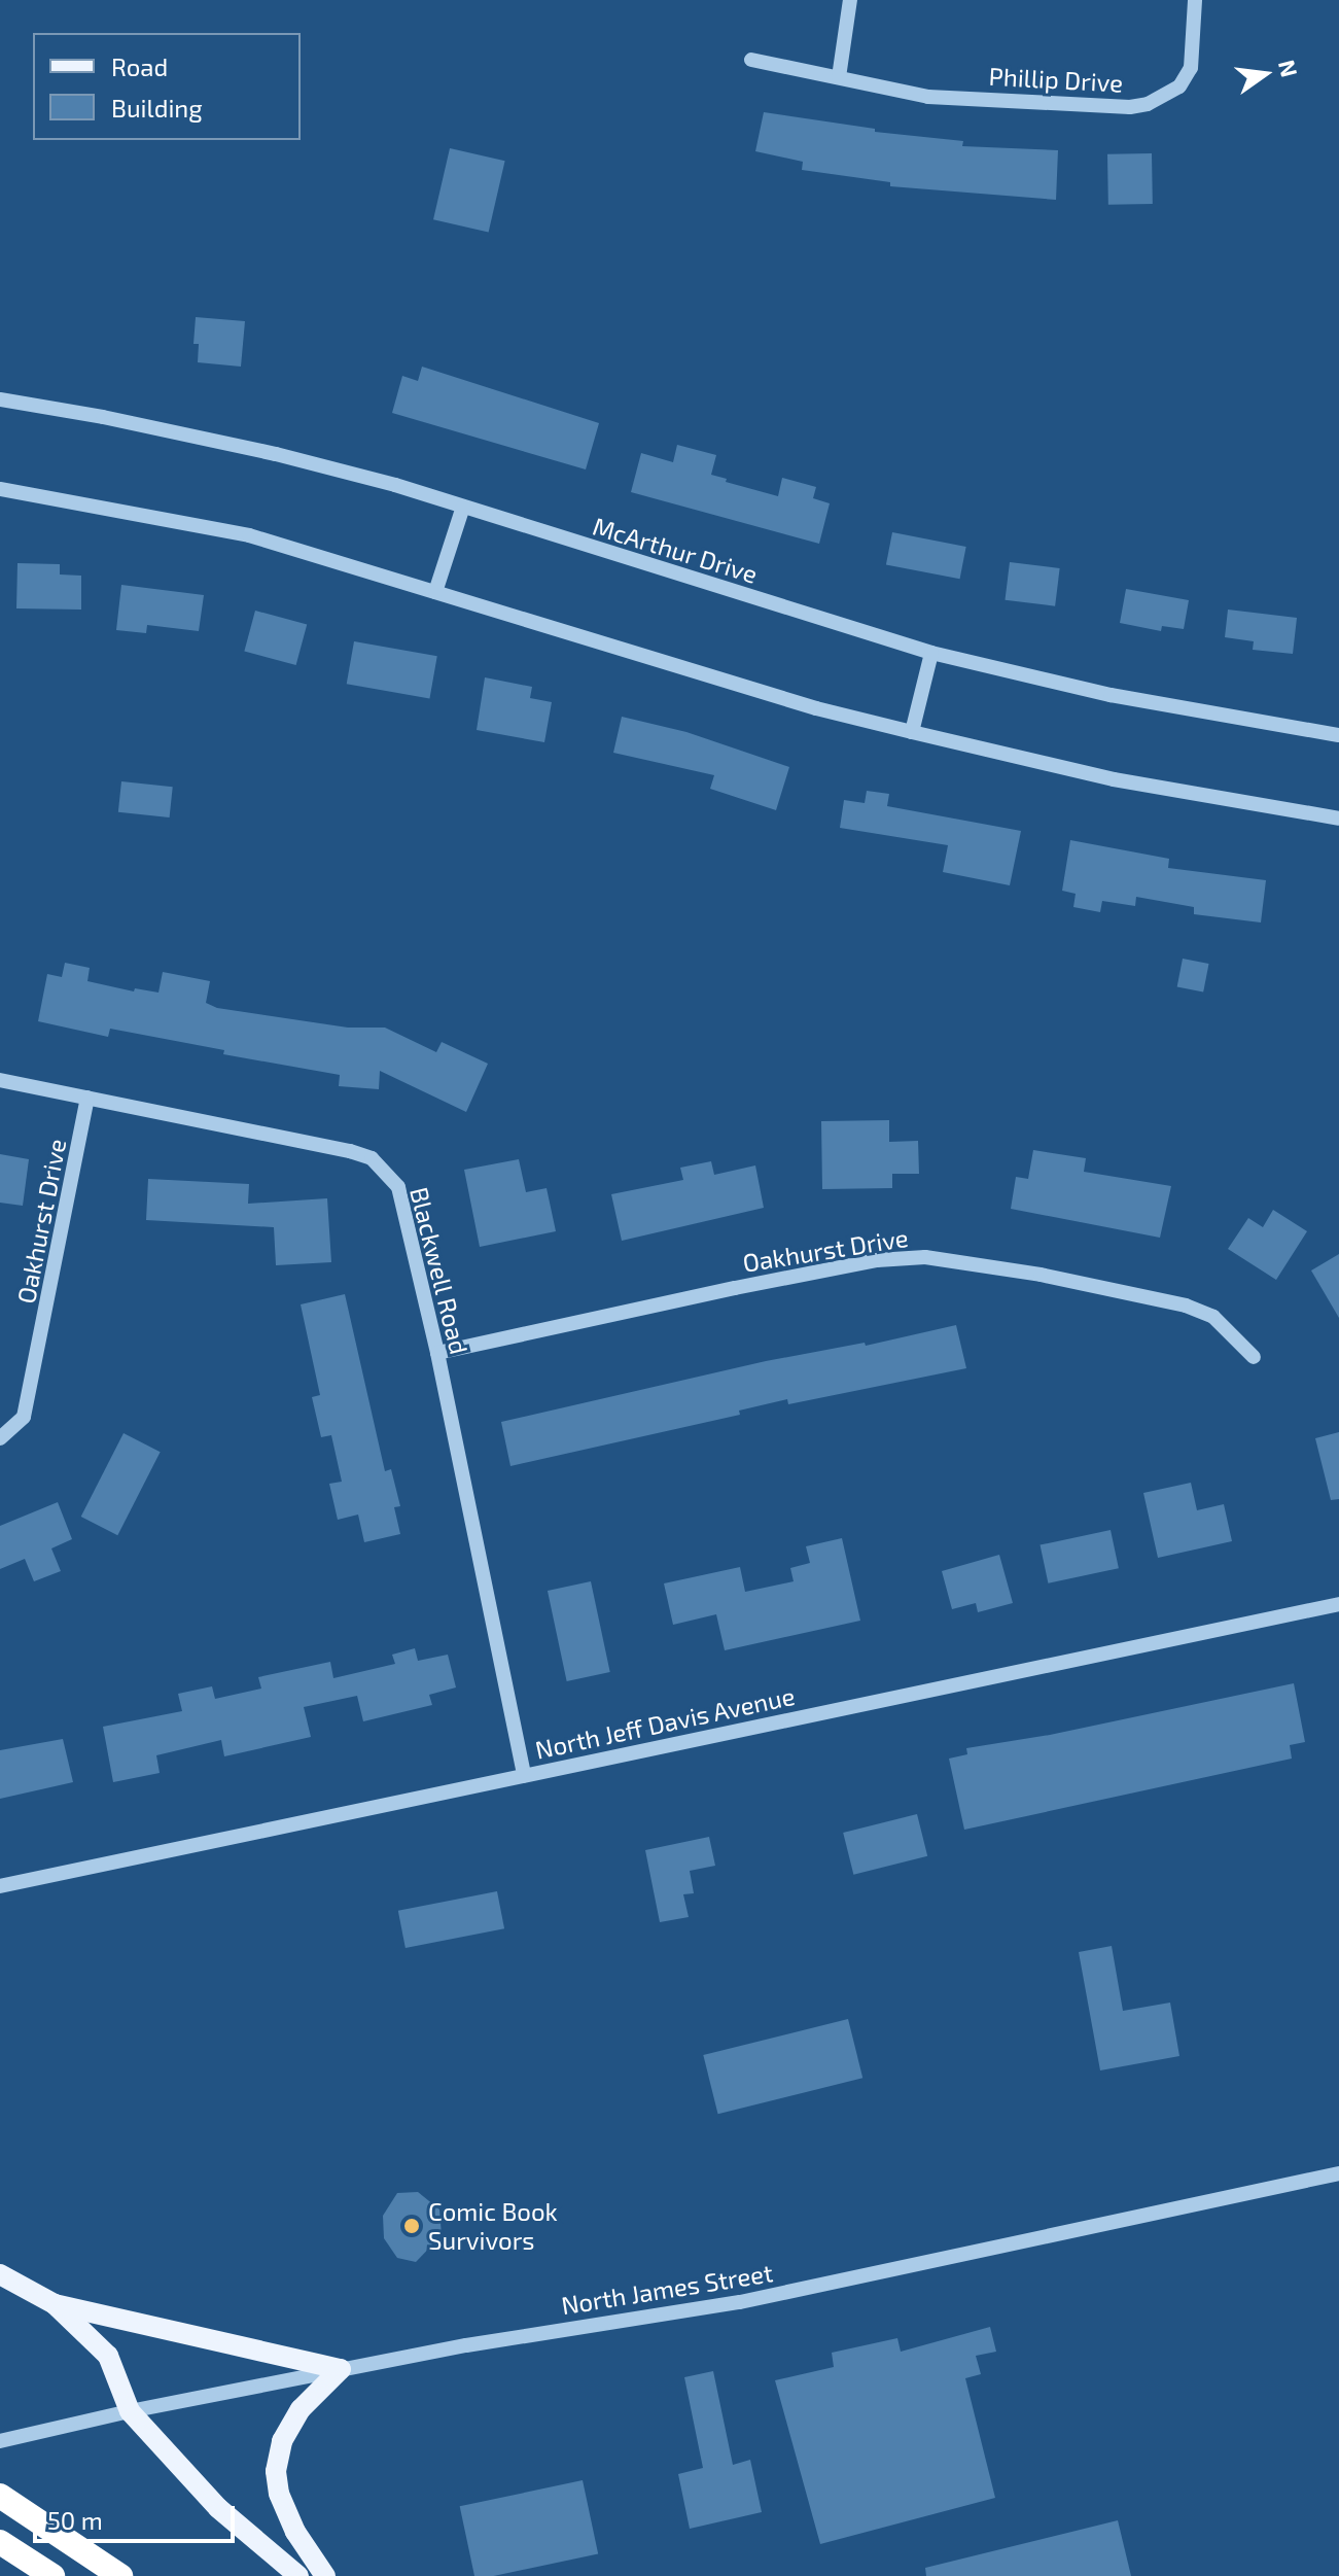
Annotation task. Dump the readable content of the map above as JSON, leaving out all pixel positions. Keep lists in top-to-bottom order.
{
  "streets": {
    "street": [
      "Phillip Drive",
      "McArthur Drive",
      "Oakhurst Drive",
      "Blackwell Road",
      "North Jeff Davis Avenue",
      "North James Street"
    ]
  },
  "crossings": [
    ["Oakhurst Drive", "Blackwell Road"],
    ["Blackwell Road", "North Jeff Davis Avenue"]
  ],
  "places": ["Comic Book Survivors"],
  "legend": ["Road", "Building"],
  "scale_bar": "50 m",
  "north": "right"
}
